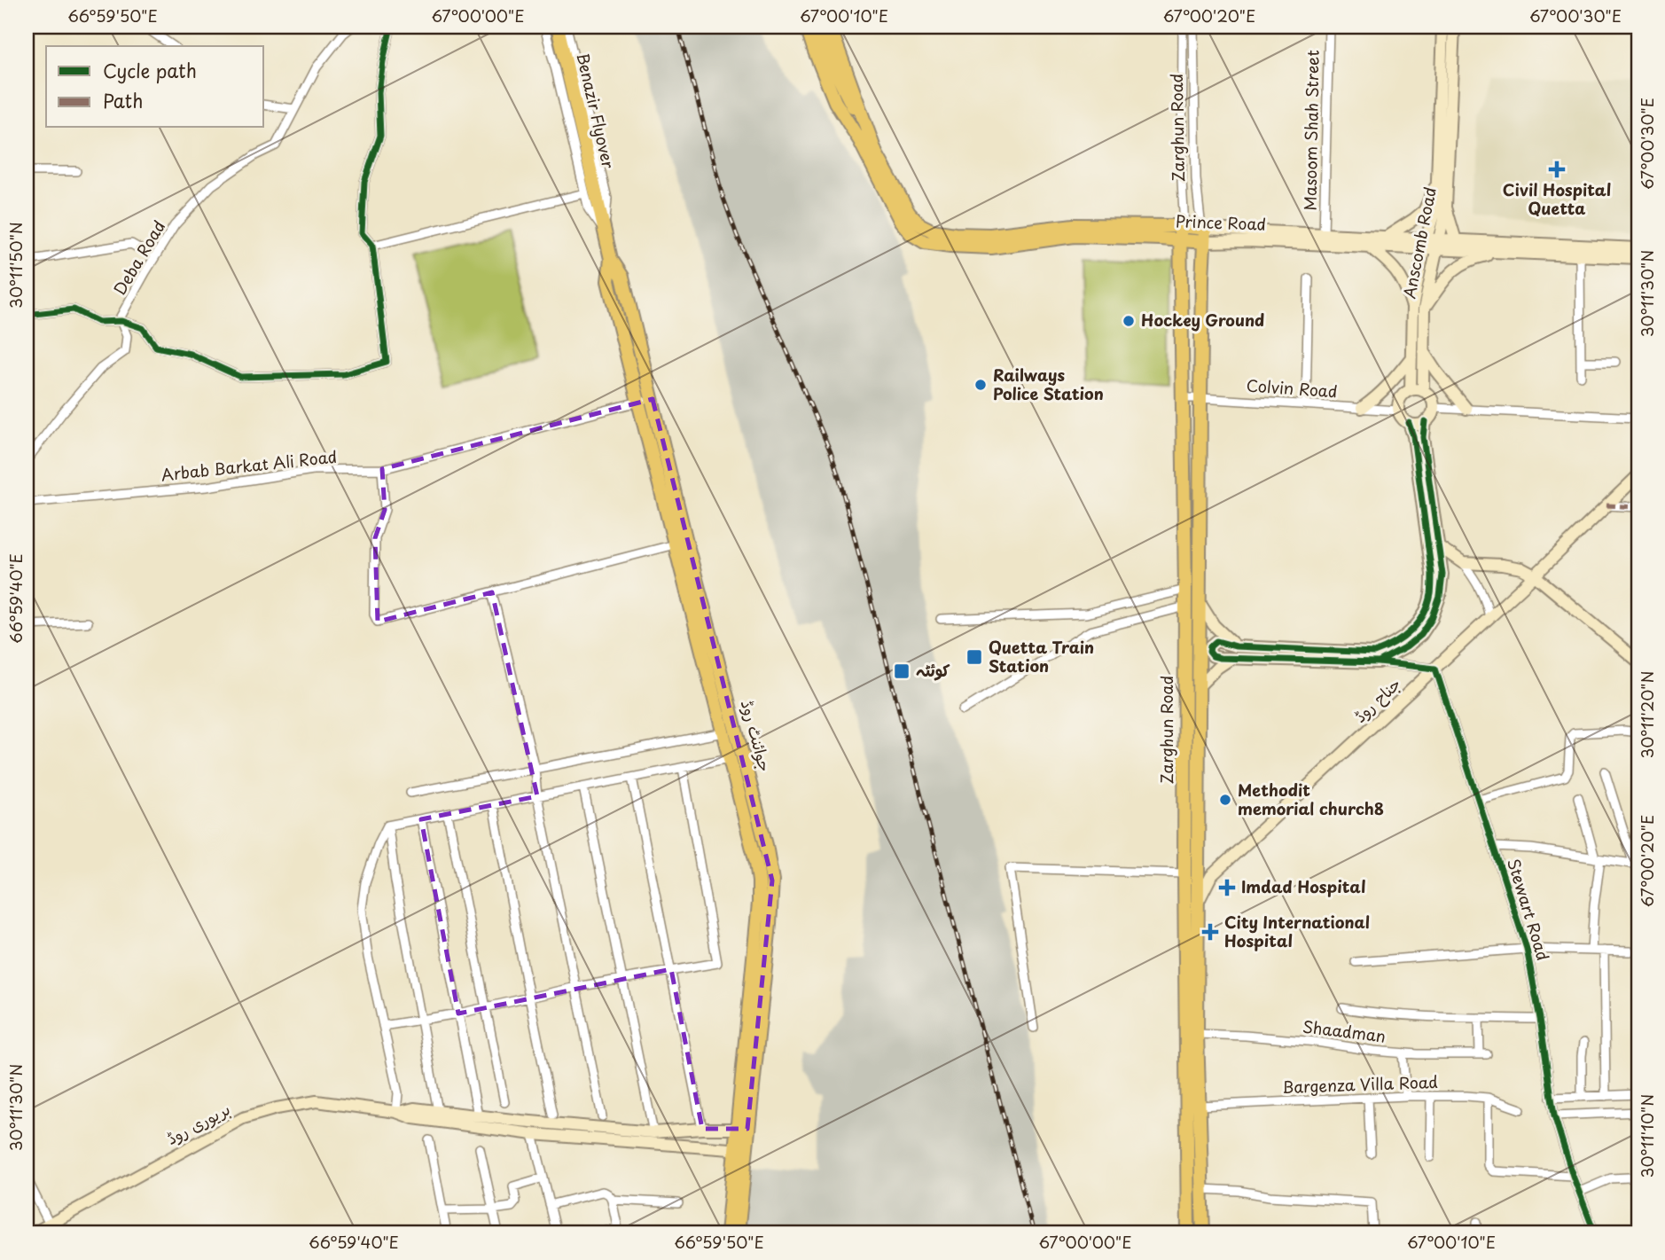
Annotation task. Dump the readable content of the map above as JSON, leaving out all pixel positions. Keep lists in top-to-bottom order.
{
  "streets": {
    "main road": [
      "Benazir Flyover",
      "Zarghun Road",
      "Prince Road",
      "Anscomb Road",
      "جناح روڈ",
      "جوائنٹ روڈ",
      "بریوری روڈ"
    ],
    "street": [
      "Masoom Shah Street",
      "Deba Road",
      "Colvin Road",
      "Arbab Barkat Ali Road",
      "Stewart Road",
      "Shaadman",
      "Bargenza Villa Road"
    ]
  },
  "crossings": [
    ["Benazir Flyover", "جوائنٹ روڈ"],
    ["Zarghun Road", "Prince Road"],
    ["Zarghun Road", "Colvin Road"],
    ["Zarghun Road", "جناح روڈ"],
    ["Zarghun Road", "Shaadman"],
    ["Zarghun Road", "Bargenza Villa Road"],
    ["Masoom Shah Street", "Prince Road"],
    ["Prince Road", "Anscomb Road"],
    ["Anscomb Road", "Colvin Road"],
    ["Arbab Barkat Ali Road", "جوائنٹ روڈ"],
    ["جناح روڈ", "Stewart Road"],
    ["جوائنٹ روڈ", "بریوری روڈ"]
  ],
  "places": {
    "health": ["Civil Hospital Quetta", "Imdad Hospital", "City International Hospital"],
    "other": ["Hockey Ground", "Railways Police Station", "Methodit memorial church8"],
    "transit": ["Quetta Train Station", "کوئٹہ"]
  },
  "legend": ["Cycle path", "Path"],
  "coordinates": [
    "66°59'50\"E",
    "67°00'00\"E",
    "67°00'10\"E",
    "67°00'20\"E",
    "67°00'30\"E",
    "30°11'50\"N",
    "30°11'30\"N",
    "66°59'40\"E",
    "30°11'20\"N",
    "30°11'10\"N"
  ]
}
